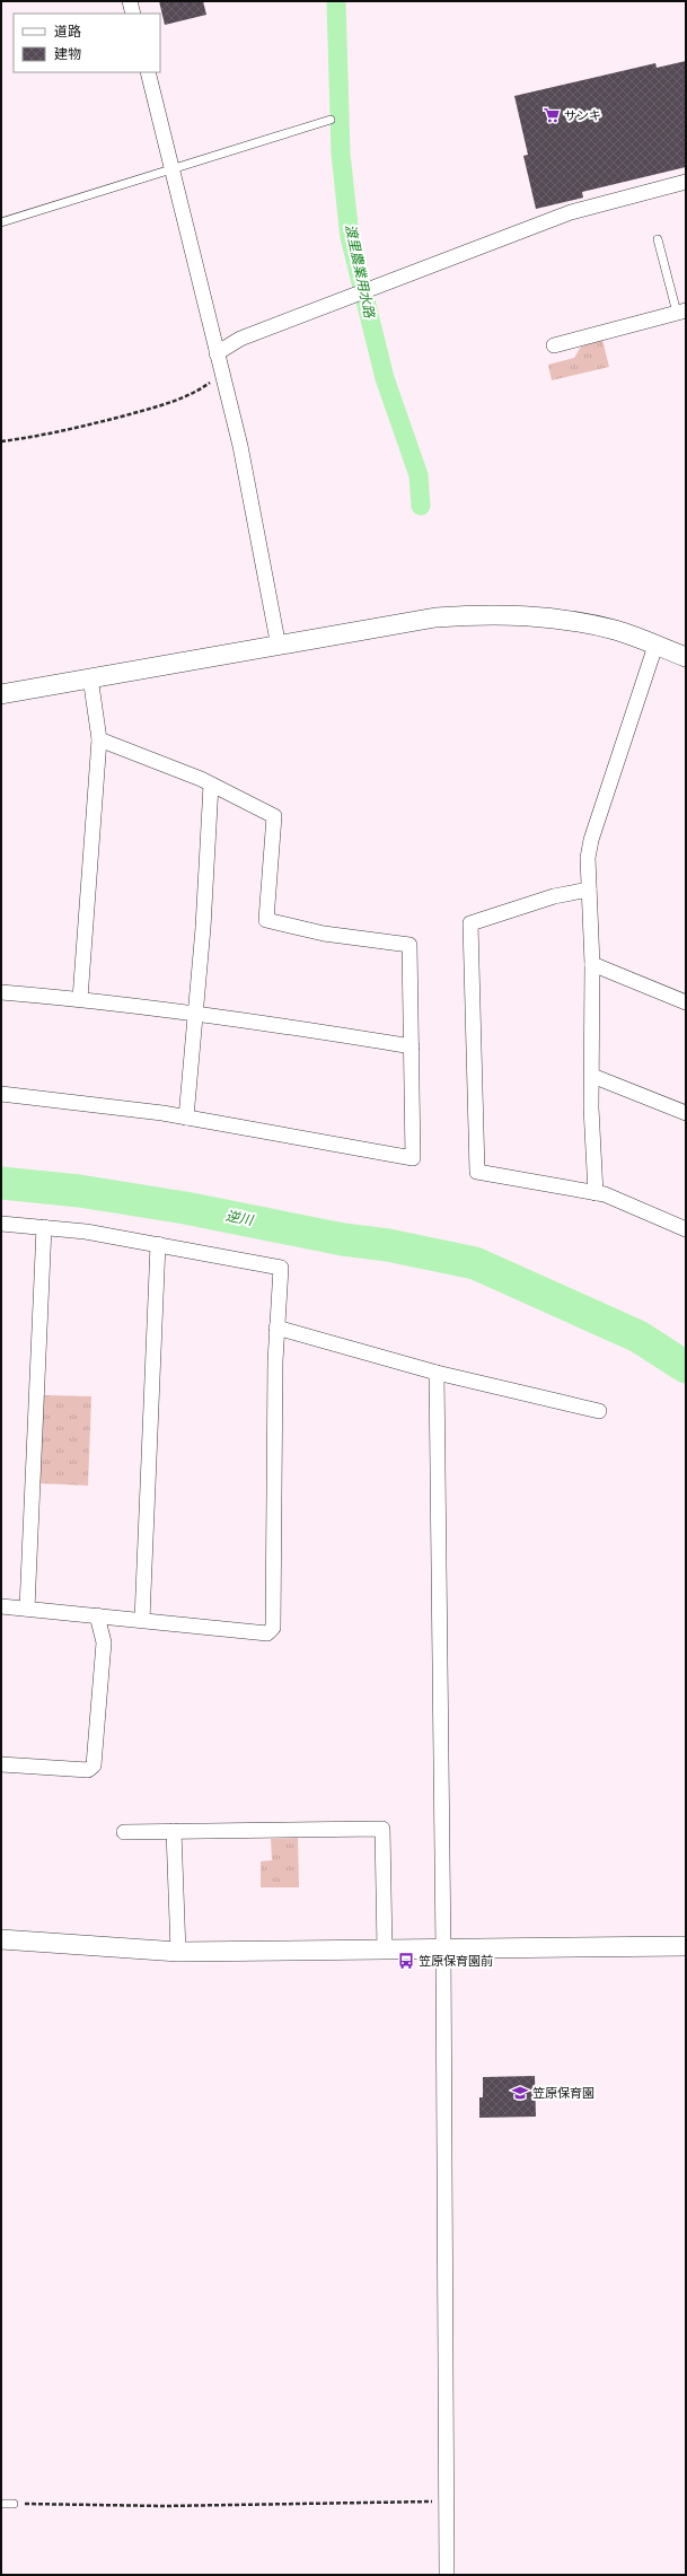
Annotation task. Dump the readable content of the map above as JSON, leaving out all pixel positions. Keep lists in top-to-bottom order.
{
  "water": ["渡里農業用水路", "逆川"],
  "places": {
    "supermarket": ["サンキ"],
    "bus stop": ["笠原保育園前"],
    "school or university": ["笠原保育園"]
  },
  "legend": ["道路", "建物"]
}
